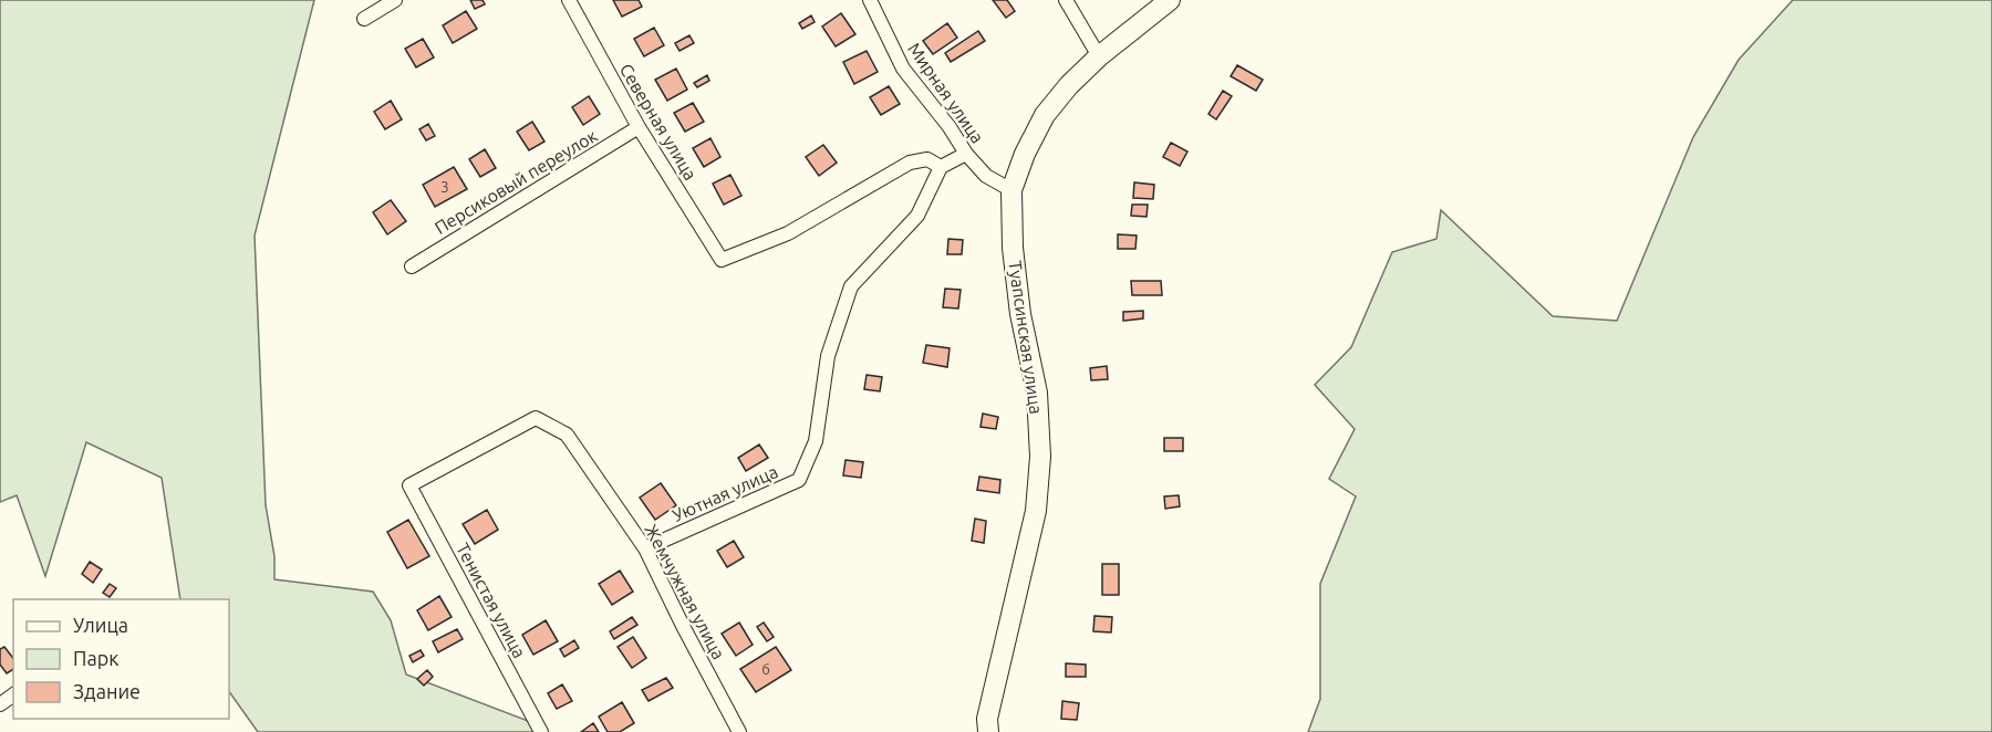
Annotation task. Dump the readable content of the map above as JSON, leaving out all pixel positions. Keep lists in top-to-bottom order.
{
  "streets": {
    "main road": ["Туапсинская улица"],
    "street": [
      "Мирная улица",
      "Северная улица",
      "Персиковый переулок",
      "Уютная улица",
      "Жемчужная улица",
      "Тенистая улица"
    ]
  },
  "crossings": [
    ["Мирная улица", "Туапсинская улица"],
    ["Северная улица", "Персиковый переулок"],
    ["Северная улица", "Уютная улица"],
    ["Уютная улица", "Жемчужная улица"],
    ["Жемчужная улица", "Тенистая улица"]
  ],
  "house_numbers": ["3", "6"],
  "legend": ["Улица", "Парк", "Здание"]
}
